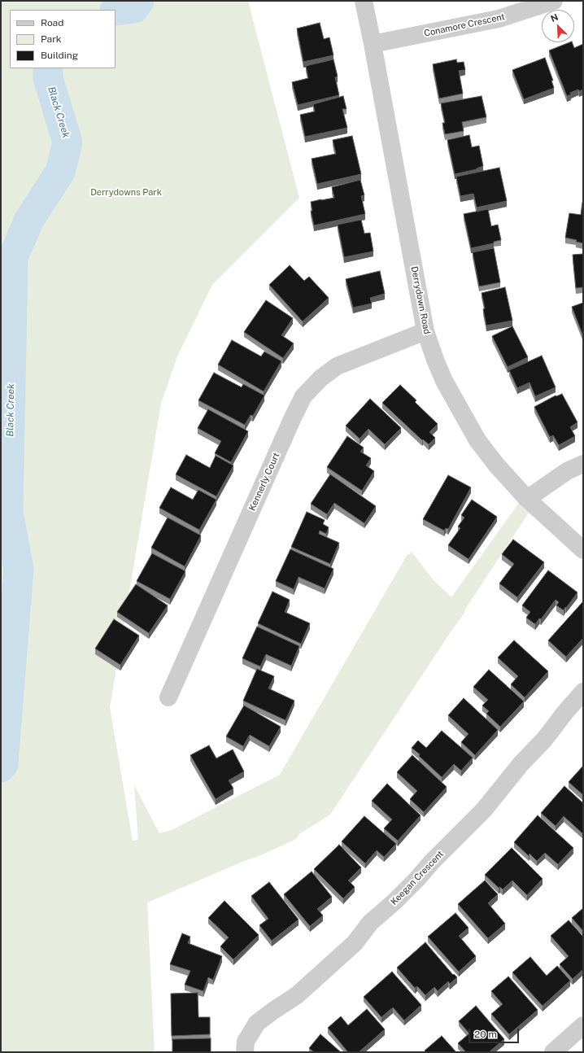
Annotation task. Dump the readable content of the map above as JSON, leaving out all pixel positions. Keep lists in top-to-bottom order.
{
  "streets": {
    "street": [
      "Conamore Crescent",
      "Derrydown Road",
      "Kennerly Court",
      "Keegan Crescent"
    ]
  },
  "crossings": [
    ["Conamore Crescent", "Derrydown Road"],
    ["Derrydown Road", "Kennerly Court"]
  ],
  "water": ["Black Creek"],
  "parks": ["Derrydowns Park"],
  "legend": ["Road", "Park", "Building"],
  "scale_bar": "20 m",
  "north": "top left"
}
